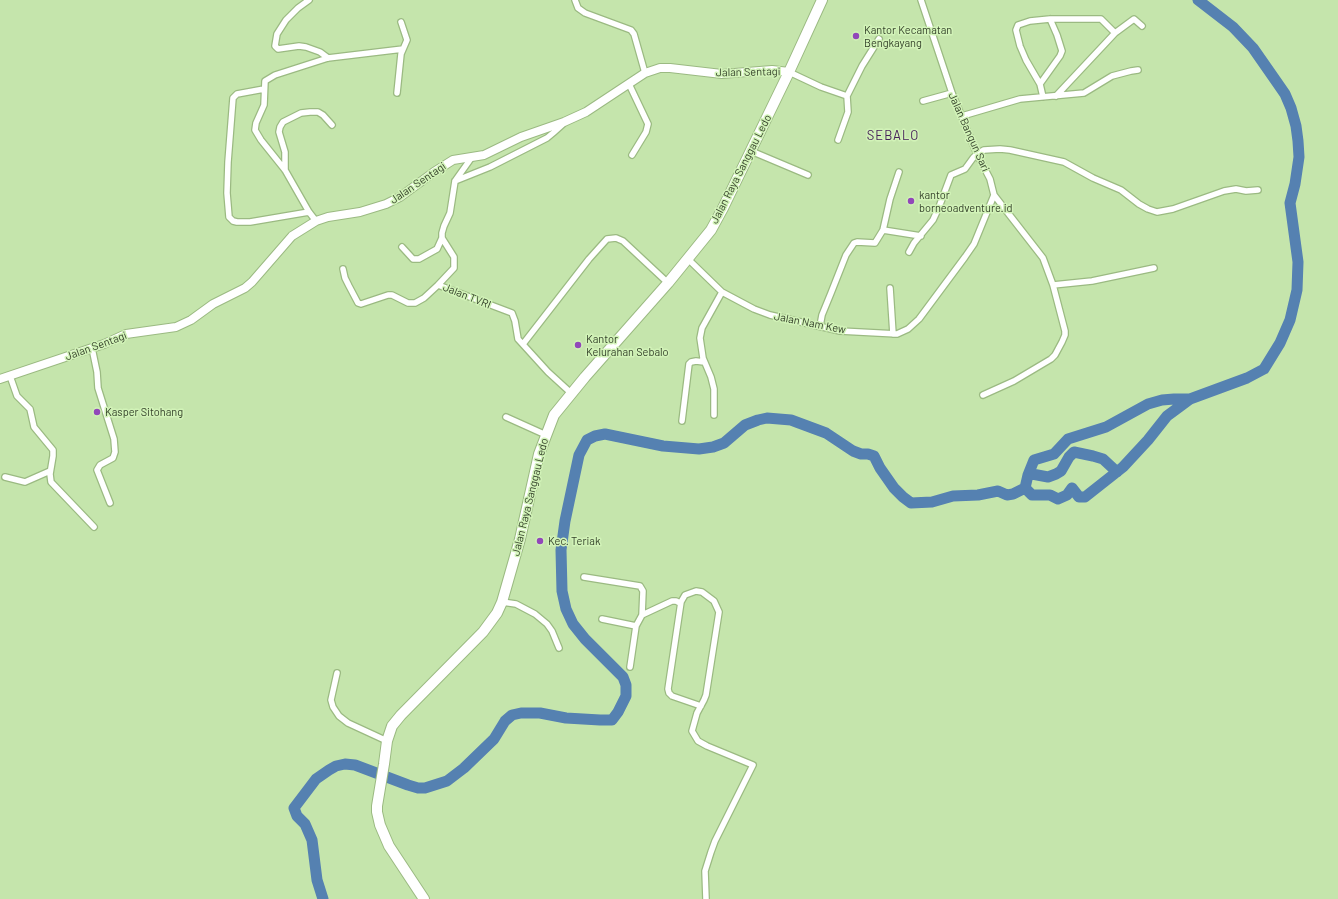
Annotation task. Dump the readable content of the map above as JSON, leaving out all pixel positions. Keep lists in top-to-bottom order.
{
  "streets": {
    "highway": ["Jalan Raya Sanggau Ledo"],
    "main road": ["Jalan Sentagi"],
    "street": ["Jalan Bangun Sari", "Jalan TVRI", "Jalan Nam Kew"]
  },
  "crossings": [
    ["Jalan Sentagi", "Jalan Raya Sanggau Ledo"],
    ["Jalan Bangun Sari", "Jalan Nam Kew"],
    ["Jalan Raya Sanggau Ledo", "Jalan TVRI"],
    ["Jalan Raya Sanggau Ledo", "Jalan Nam Kew"]
  ],
  "districts": ["SEBALO"],
  "places": [
    "Kantor Kecamatan Bengkayang",
    "kantor borneoadventure.id",
    "Kantor Kelurahan Sebalo",
    "Kasper Sitohang",
    "Kec. Teriak"
  ]
}
